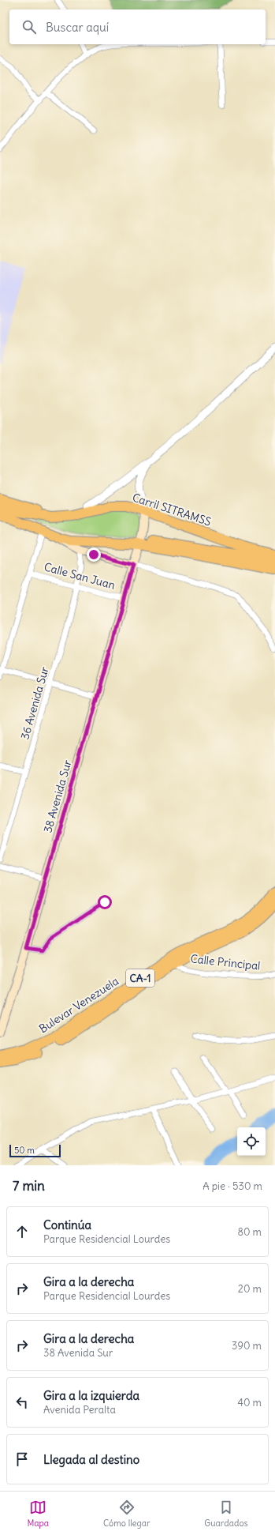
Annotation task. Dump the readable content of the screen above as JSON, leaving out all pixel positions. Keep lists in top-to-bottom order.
{
  "streets": {
    "main road": [
      "Carril SITRAMSS",
      "38 Avenida Sur",
      "CA-1",
      "Bulevar Venezuela"
    ],
    "street": ["Calle San Juan", "36 Avenida Sur", "Calle Principal"]
  },
  "crossings": [
    ["Carril SITRAMSS", "38 Avenida Sur"],
    ["Calle San Juan", "36 Avenida Sur"],
    ["Calle San Juan", "38 Avenida Sur"],
    ["Calle Principal", "Bulevar Venezuela"]
  ],
  "scale_bar": "50 m",
  "page": {
    "search": "Buscar aquí",
    "scale": "50 m",
    "heading": ["7 min", "A pie · 530 m"],
    "list": [
      ["Continúa", "Parque Residencial Lourdes", "80 m"],
      ["Gira a la derecha", "Parque Residencial Lourdes", "20 m"],
      ["Gira a la derecha", "38 Avenida Sur", "390 m"],
      ["Gira a la izquierda", "Avenida Peralta", "40 m"],
      "Llegada al destino"
    ],
    "nav": ["Mapa", "Cómo llegar", "Guardados"]
  }
}
